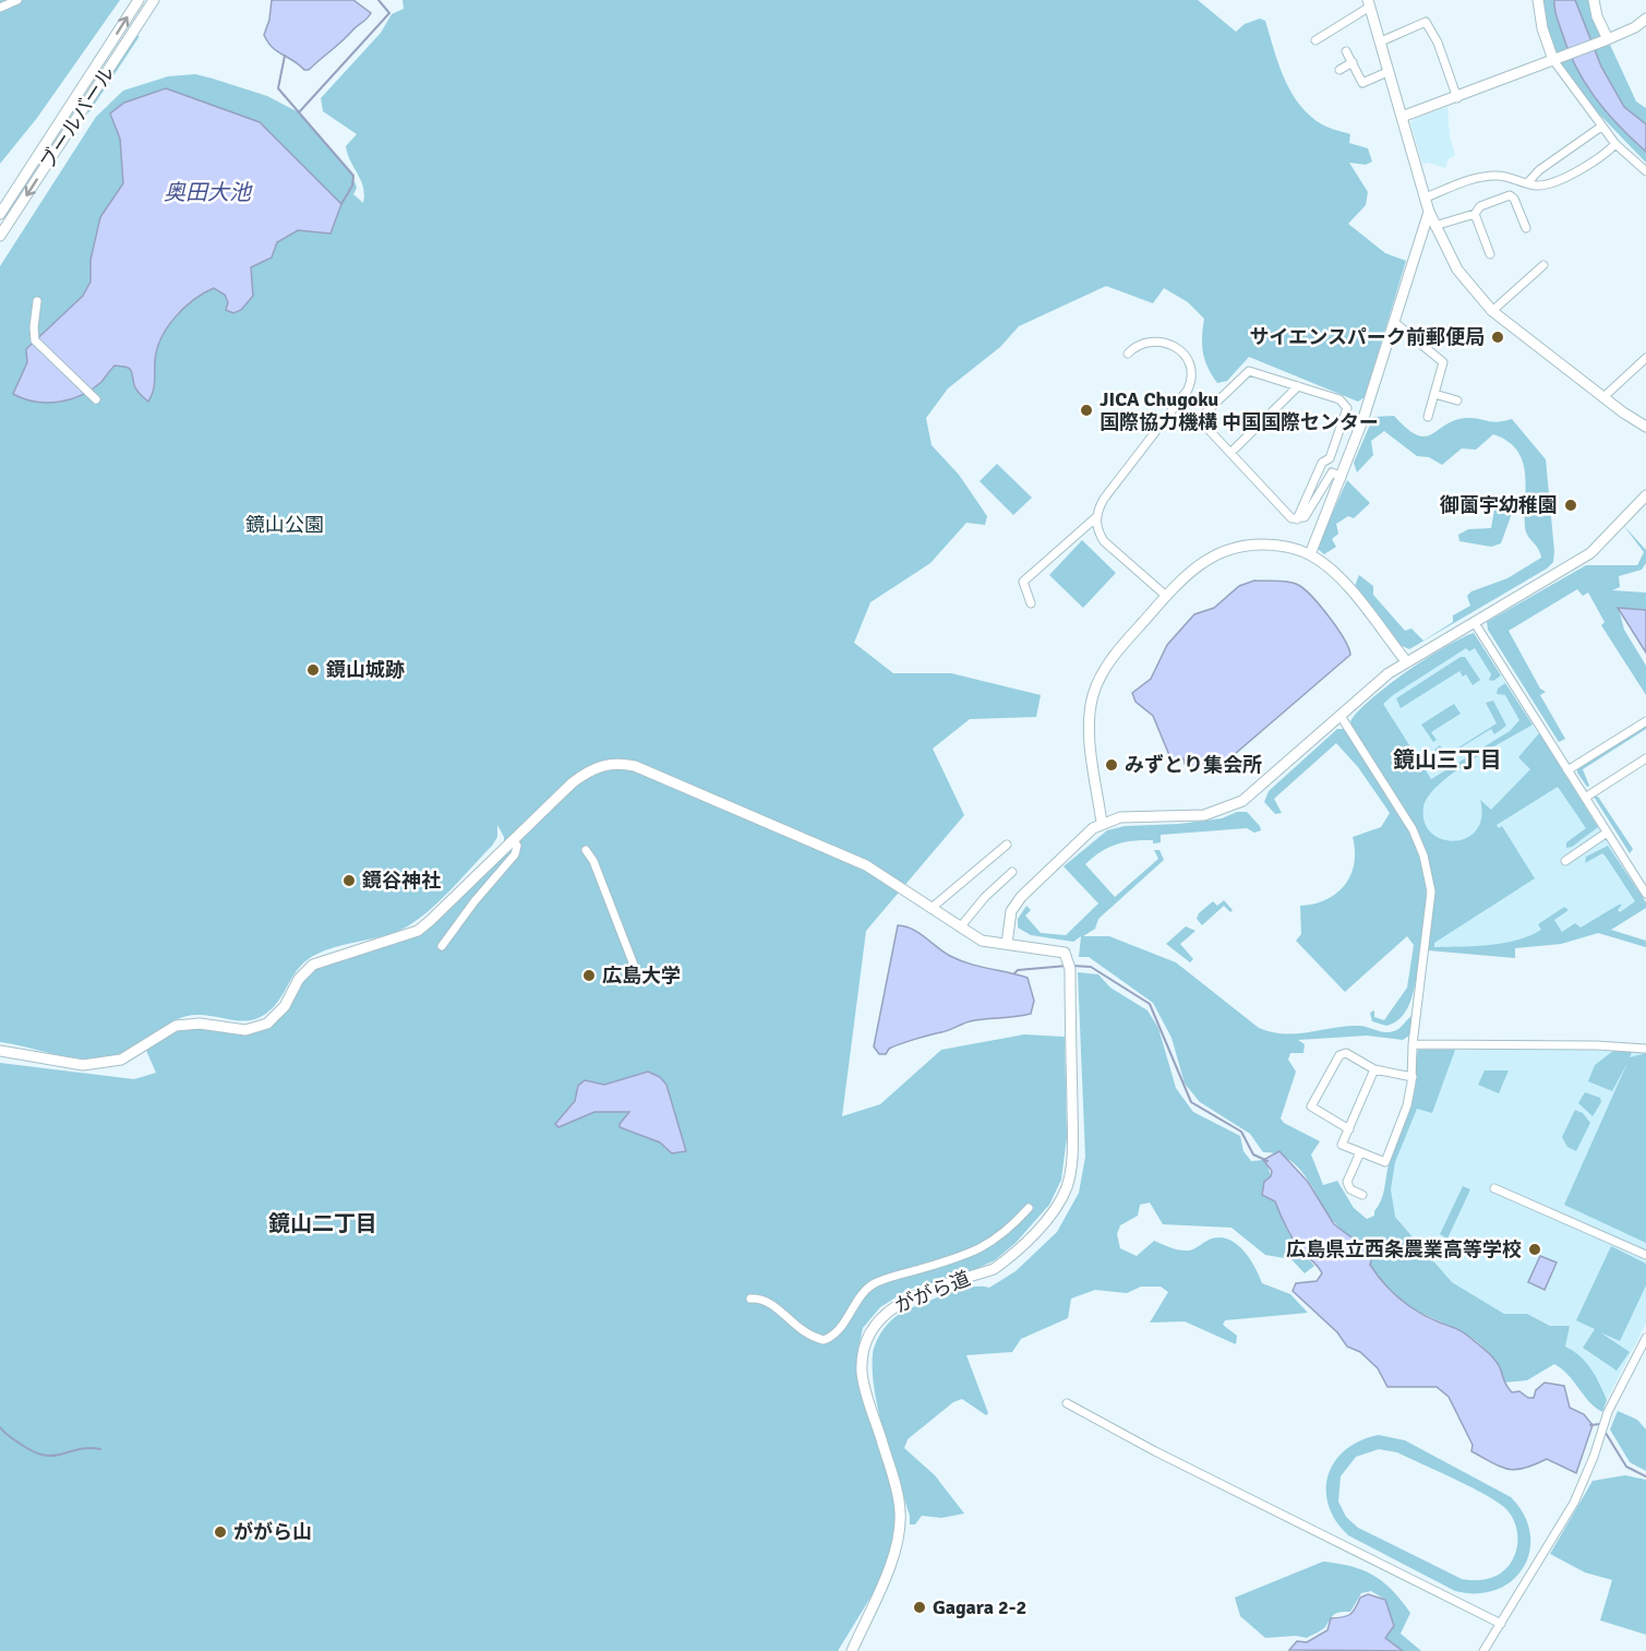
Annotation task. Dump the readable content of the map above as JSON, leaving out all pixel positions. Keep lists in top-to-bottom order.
{
  "streets": {
    "street": ["ブールバール", "ががら道"]
  },
  "districts": ["鏡山三丁目", "鏡山二丁目"],
  "water": ["奥田大池"],
  "parks": ["鏡山公園"],
  "places": [
    "サイエンスパーク前郵便局",
    "JICA Chugoku 国際協力機構 中国国際センター",
    "御薗宇幼稚園",
    "鏡山城跡",
    "みずとり集会所",
    "鏡谷神社",
    "広島大学",
    "広島県立西条農業高等学校",
    "ががら山",
    "Gagara 2-2"
  ]
}
